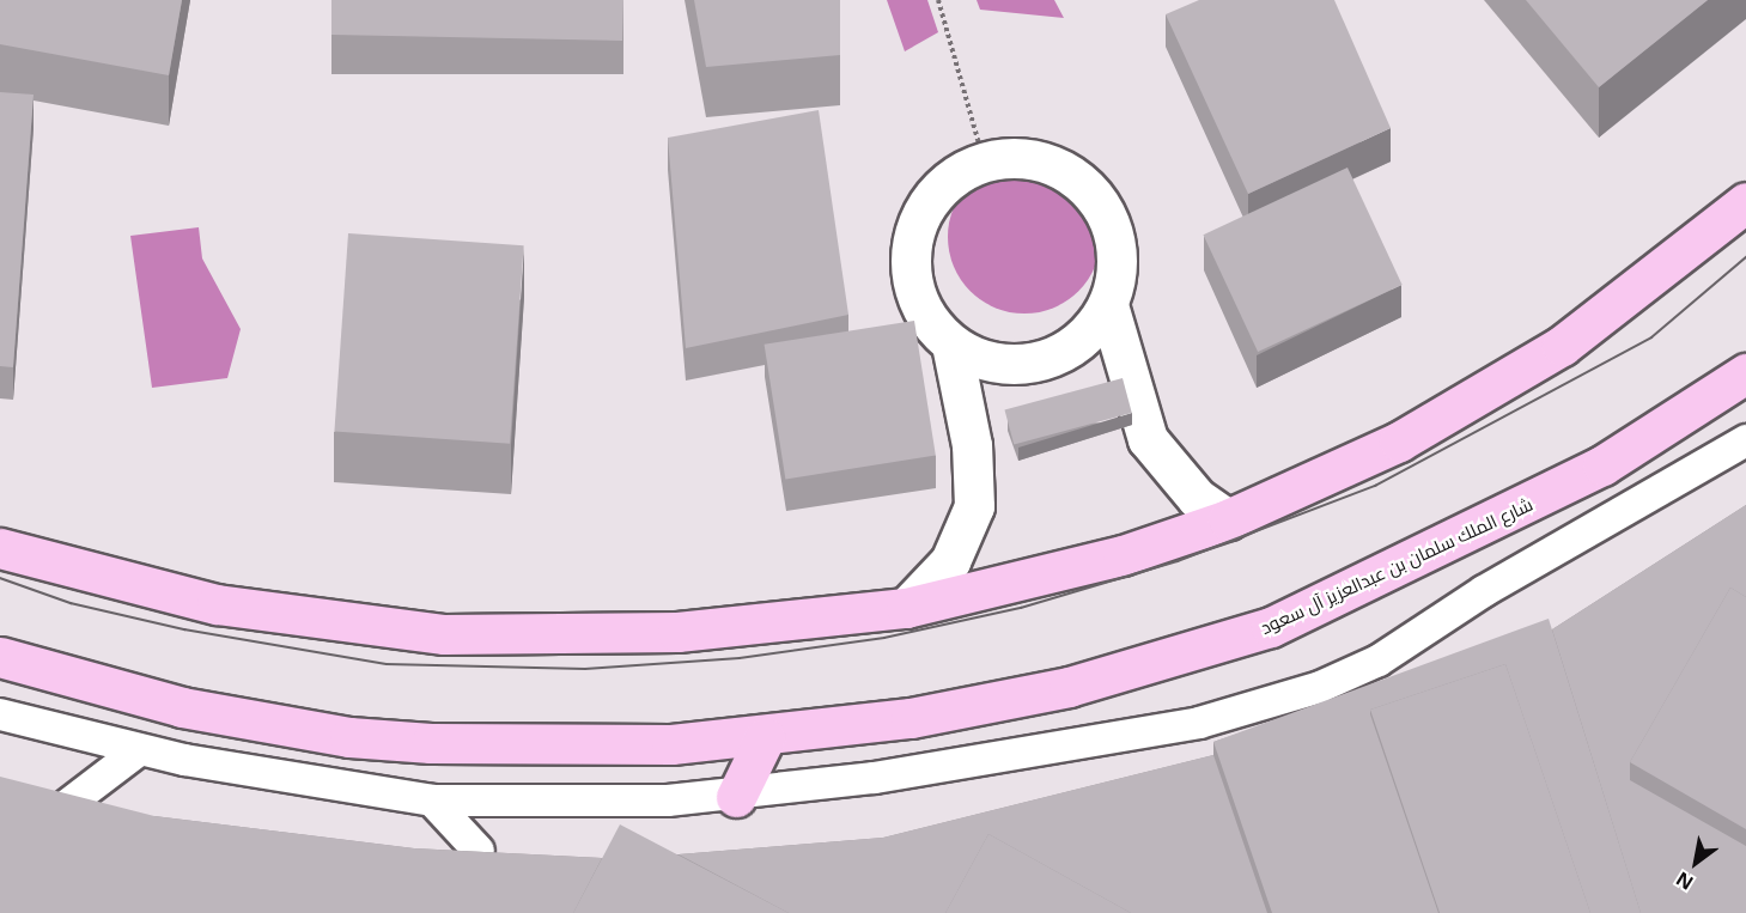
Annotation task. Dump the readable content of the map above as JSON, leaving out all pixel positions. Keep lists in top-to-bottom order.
{
  "streets": {
    "main road": ["شارع الملك سلمان بن عبدالعزيز آل سعود"]
  },
  "north": "bottom left"
}
